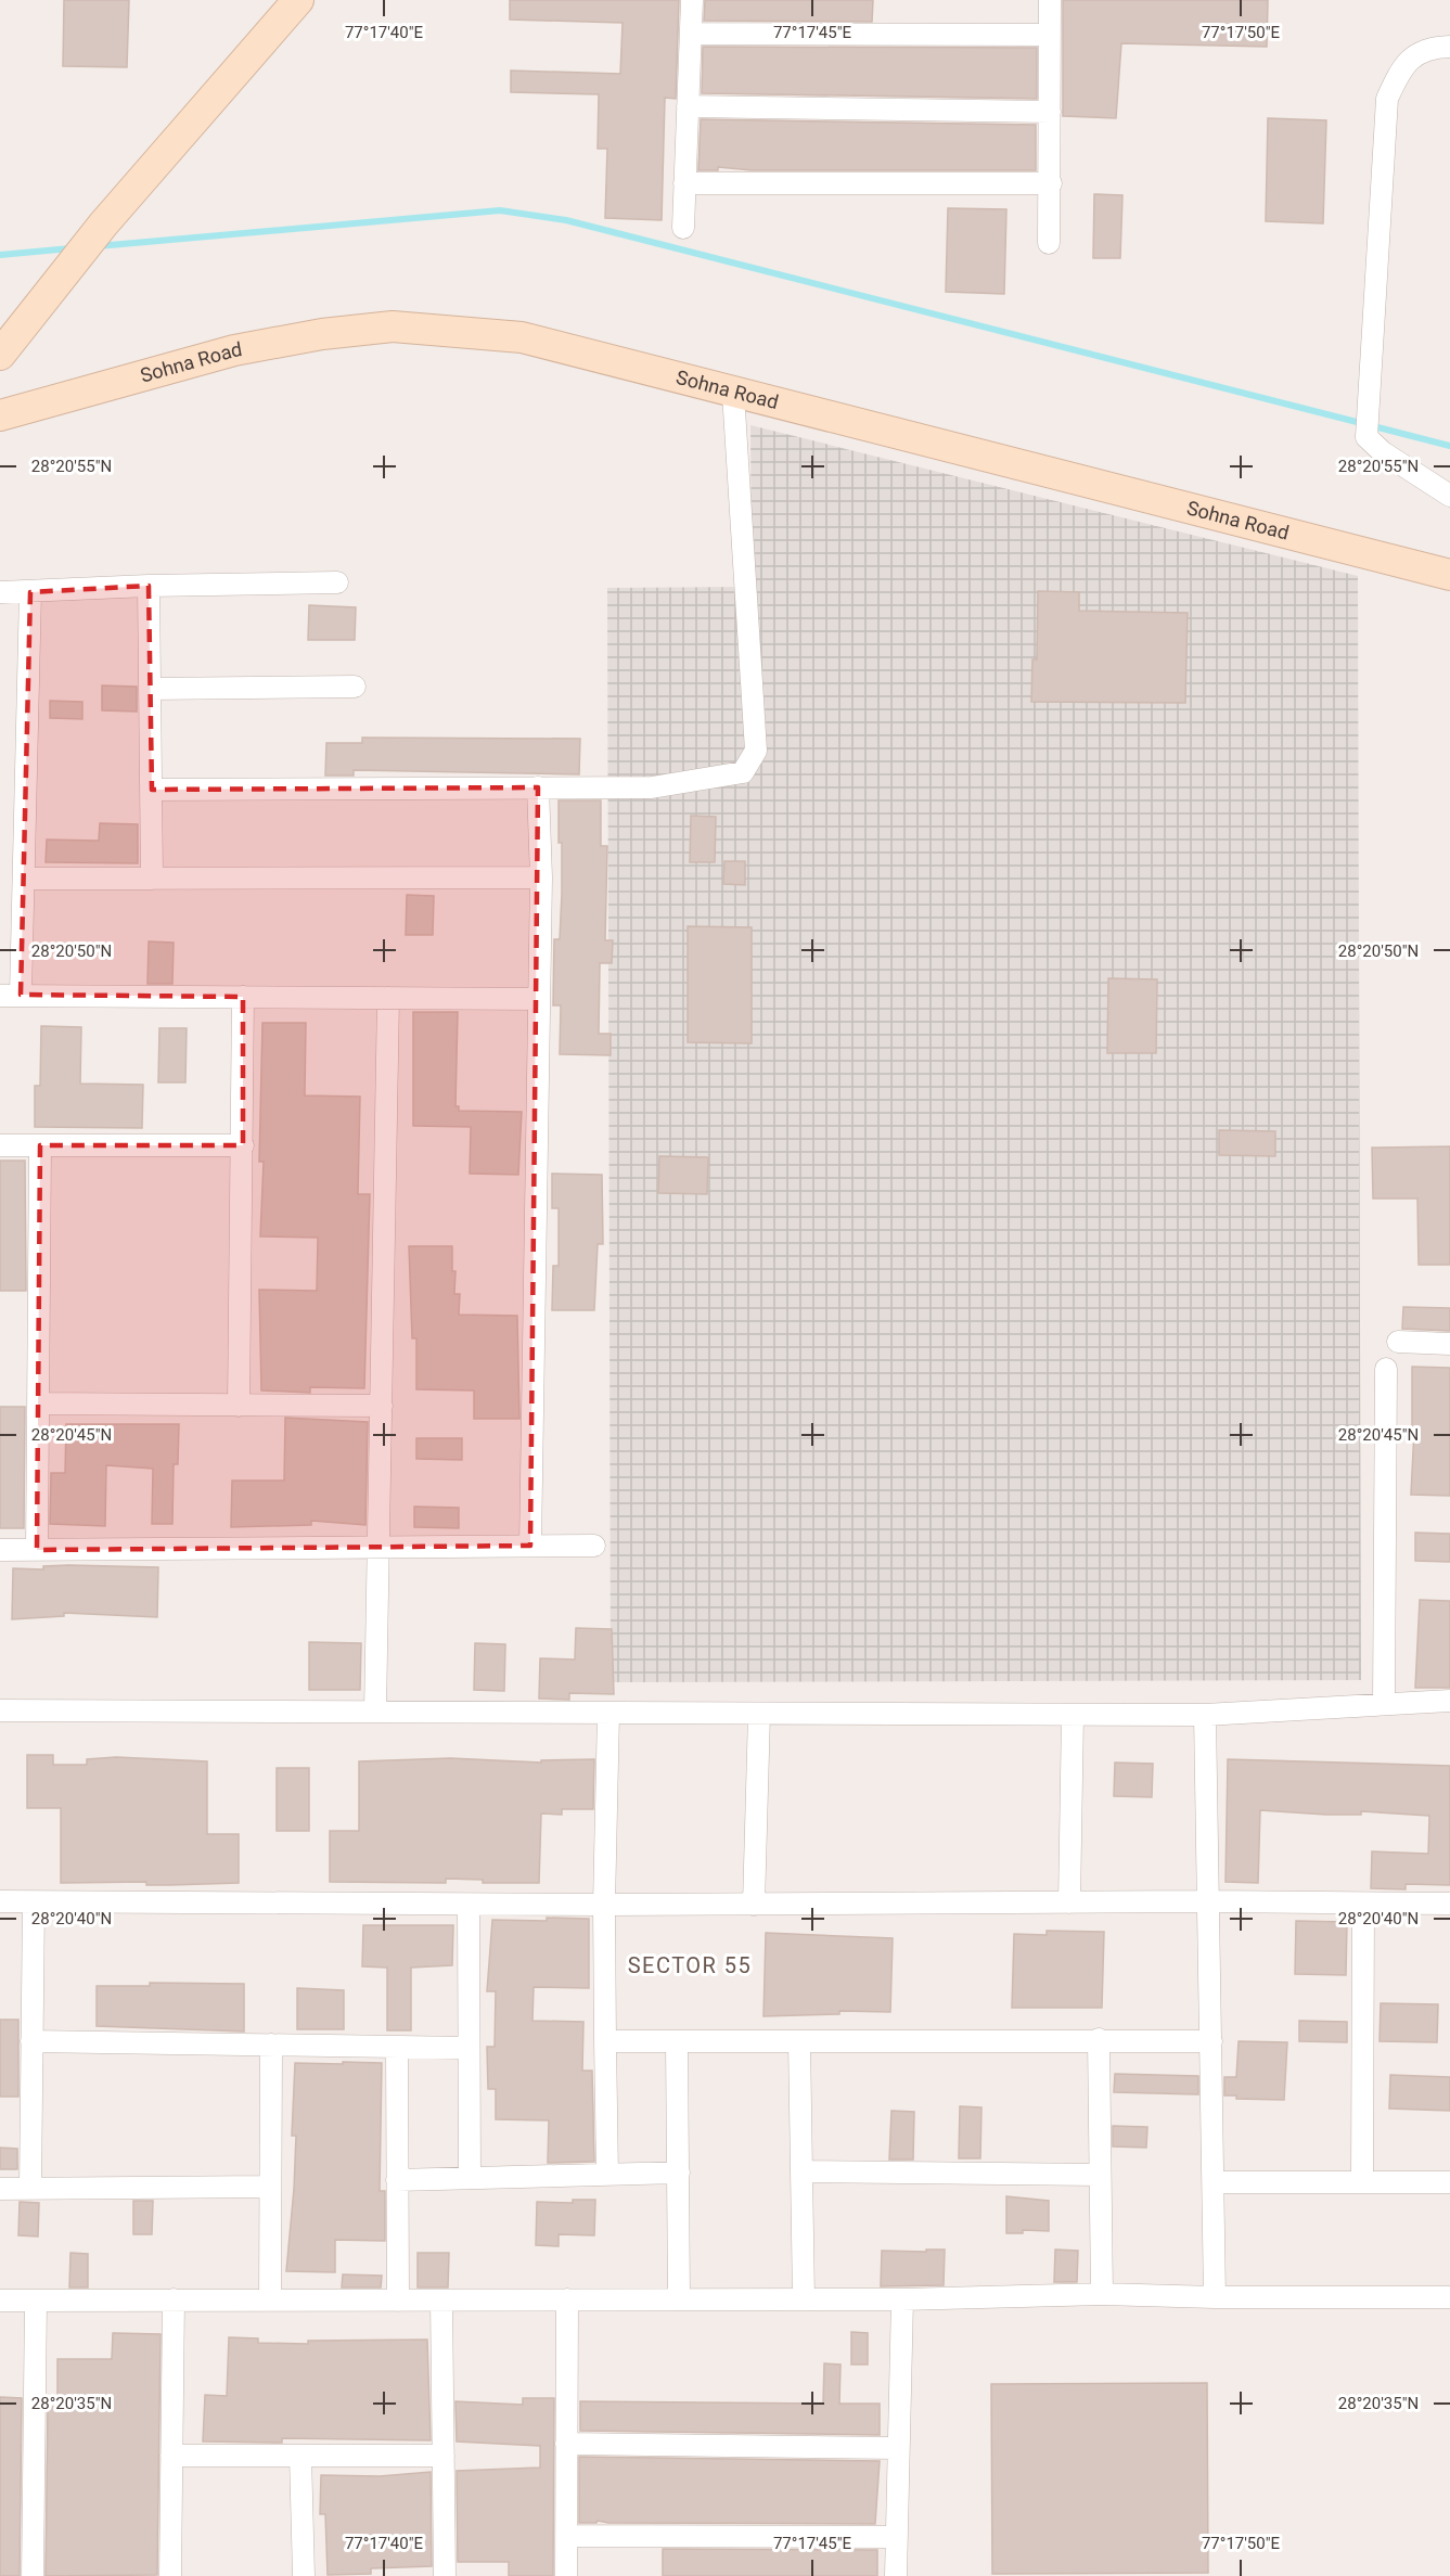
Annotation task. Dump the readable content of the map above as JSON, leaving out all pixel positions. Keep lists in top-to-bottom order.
{
  "streets": {
    "main road": ["Sohna Road"]
  },
  "districts": ["SECTOR 55"],
  "coordinates": [
    "77°17'40\"E",
    "77°17'45\"E",
    "77°17'50\"E",
    "28°20'55\"N",
    "28°20'50\"N",
    "28°20'45\"N",
    "28°20'40\"N",
    "28°20'35\"N"
  ]
}
